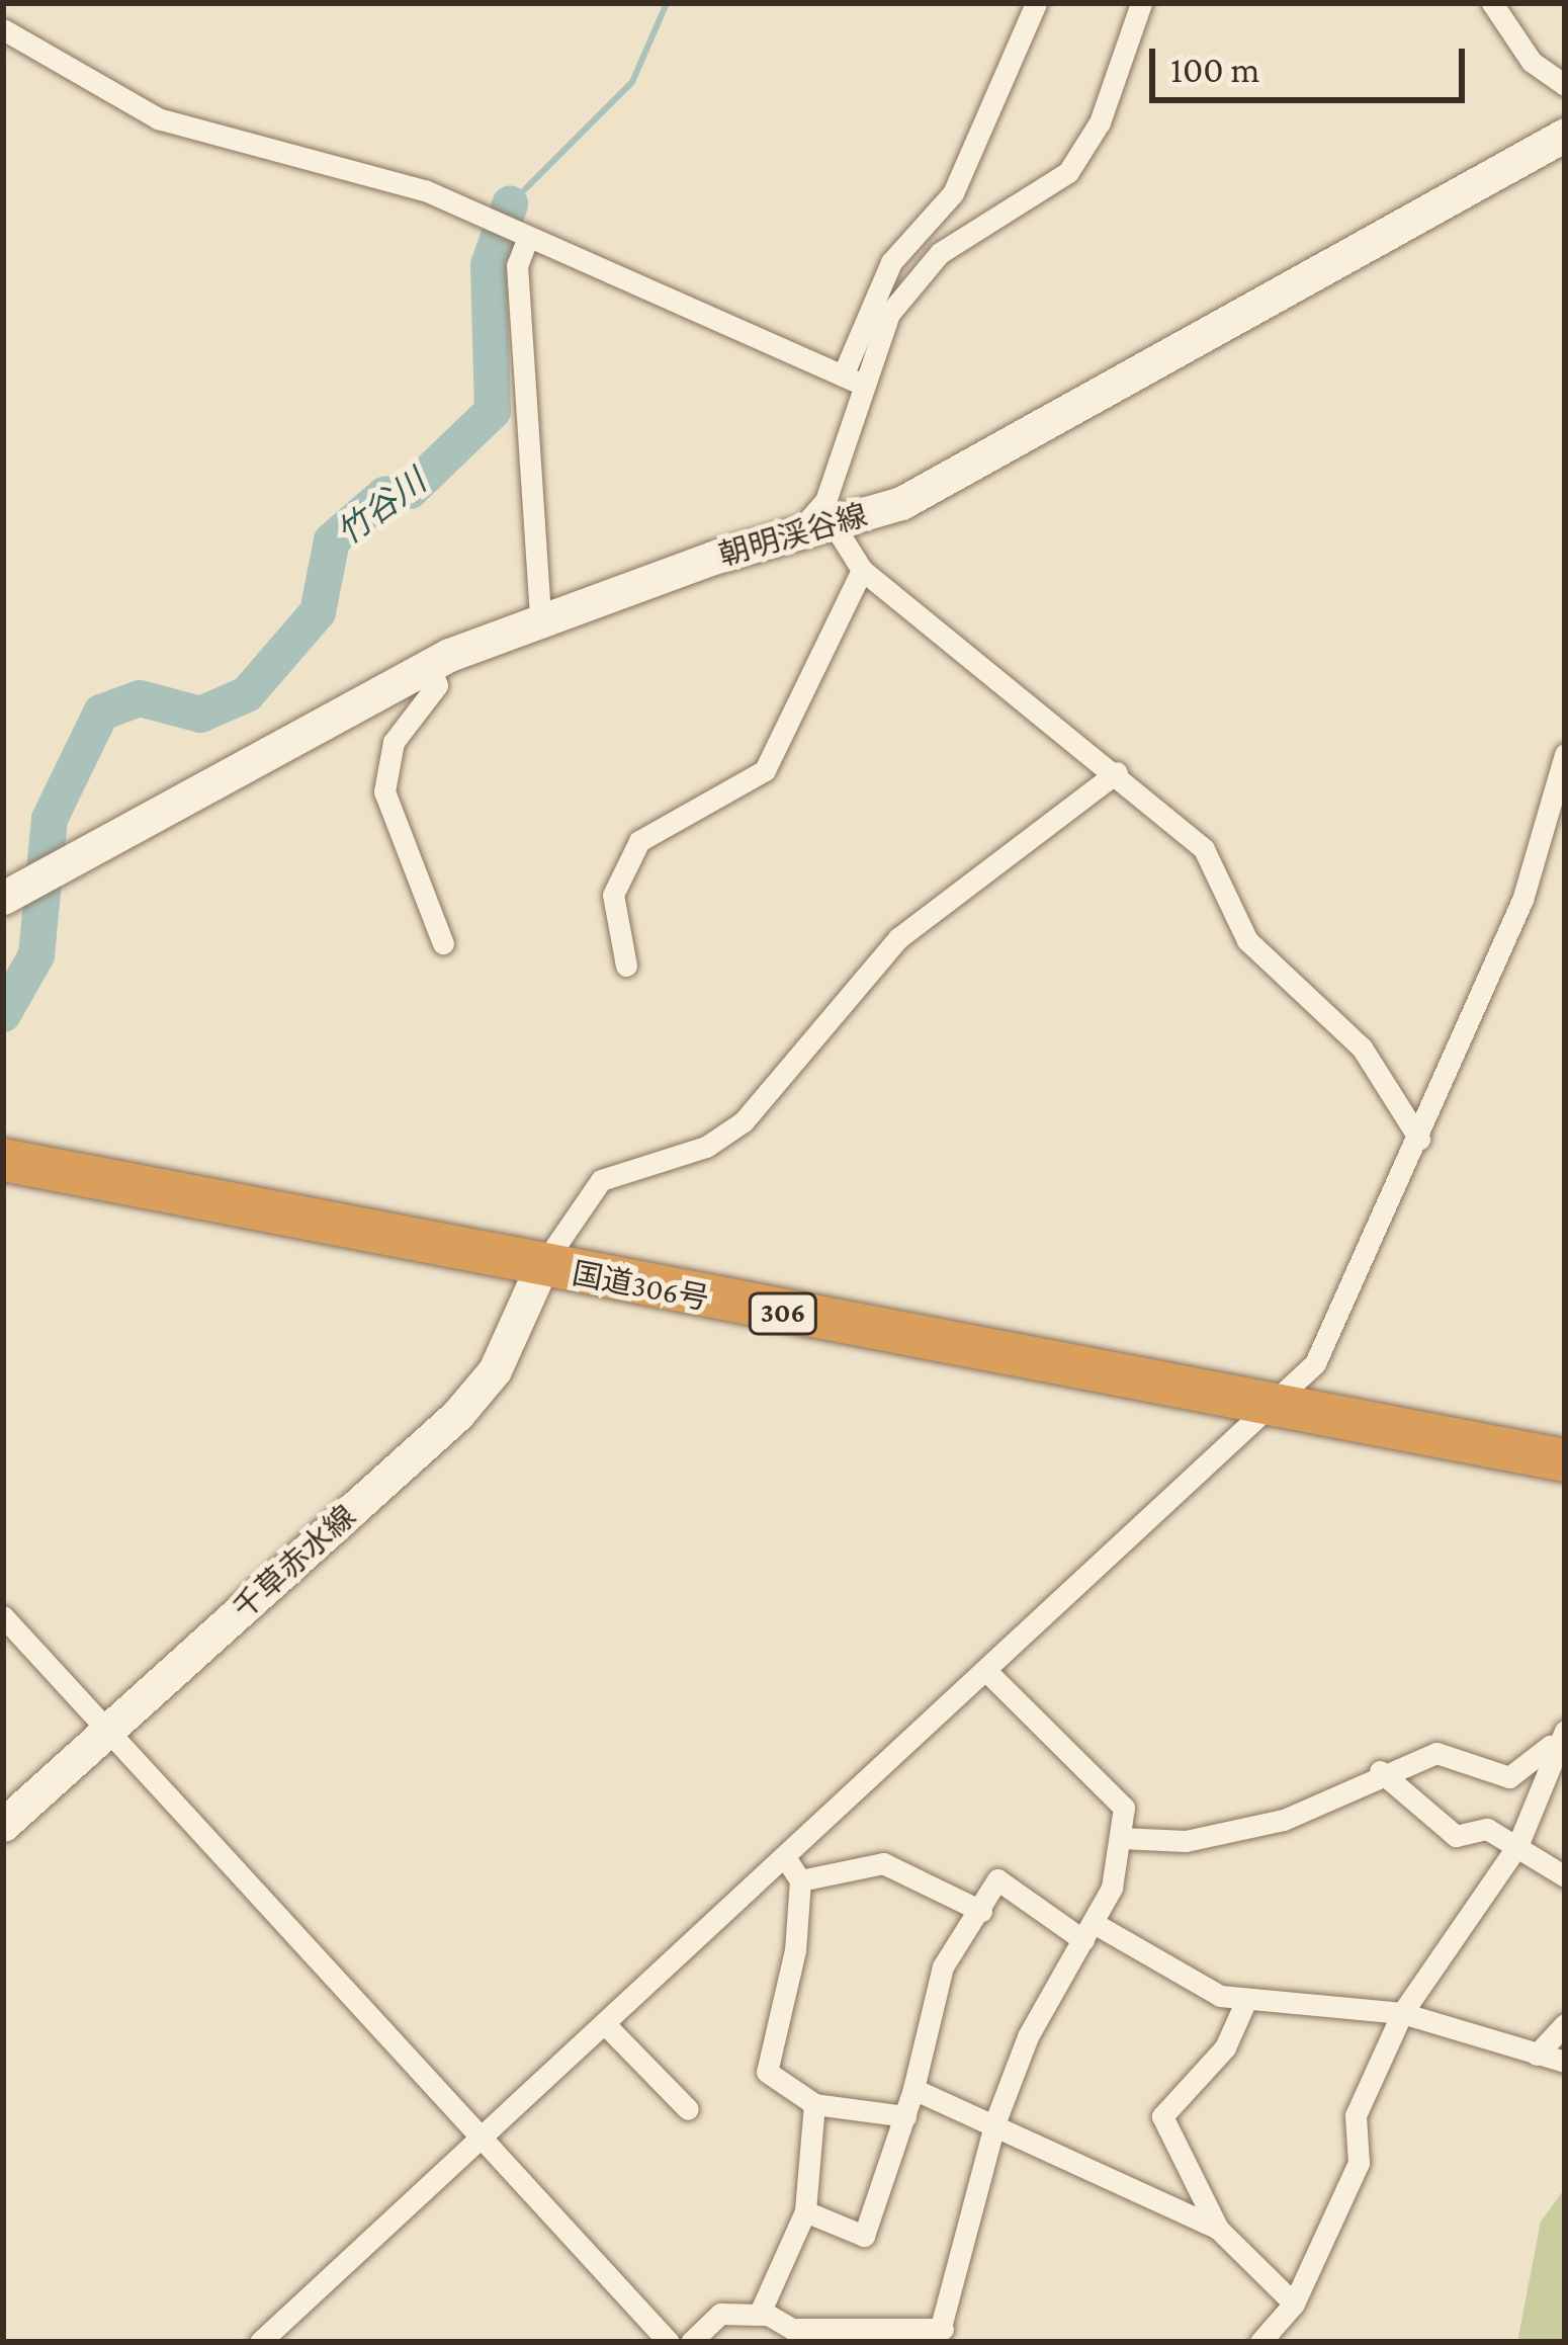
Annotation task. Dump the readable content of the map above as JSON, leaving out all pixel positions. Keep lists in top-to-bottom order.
{
  "streets": {
    "highway": ["国道306号", "306"],
    "main road": ["朝明渓谷線", "千草赤水線"]
  },
  "crossings": [
    ["国道306号", "千草赤水線"]
  ],
  "water": ["竹谷川"],
  "scale_bar": "100 m"
}
